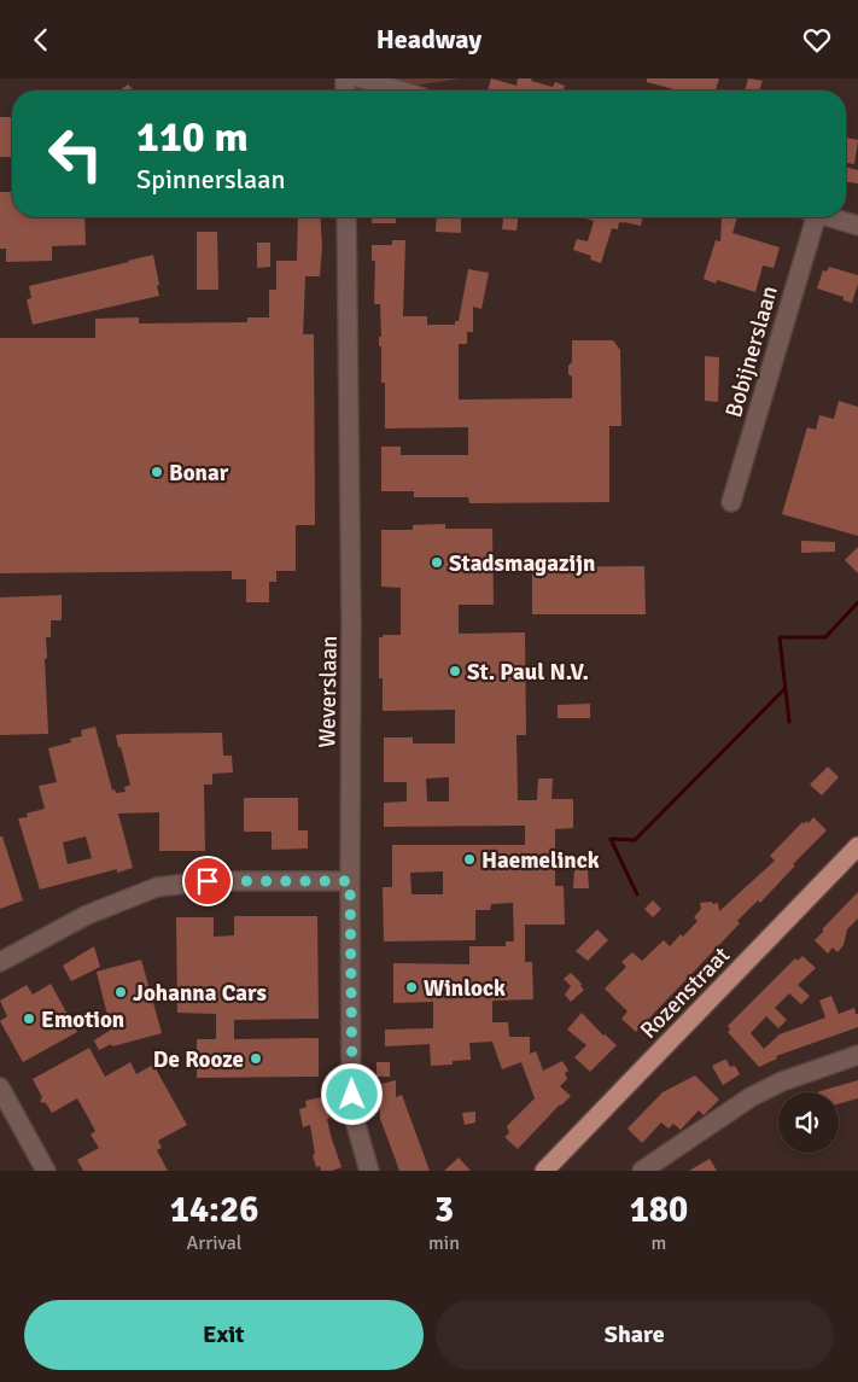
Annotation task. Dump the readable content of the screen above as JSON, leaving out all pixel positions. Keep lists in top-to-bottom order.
{
  "streets": {
    "main road": ["Rozenstraat"],
    "street": ["Bobijnerslaan", "Weverslaan"]
  },
  "places": [
    "Bonar",
    "Stadsmagazijn",
    "St. Paul N.V.",
    "Haemelinck",
    "Winlock",
    "Johanna Cars",
    "Emotion",
    "De Rooze"
  ],
  "page": {
    "header": "Headway",
    "turn": ["110 m", "Spinnerslaan"],
    "eta": [
      "14:26",
      "Arrival",
      "3",
      "min",
      "180",
      "m"
    ],
    "buttons": ["Exit", "Share"]
  }
}
